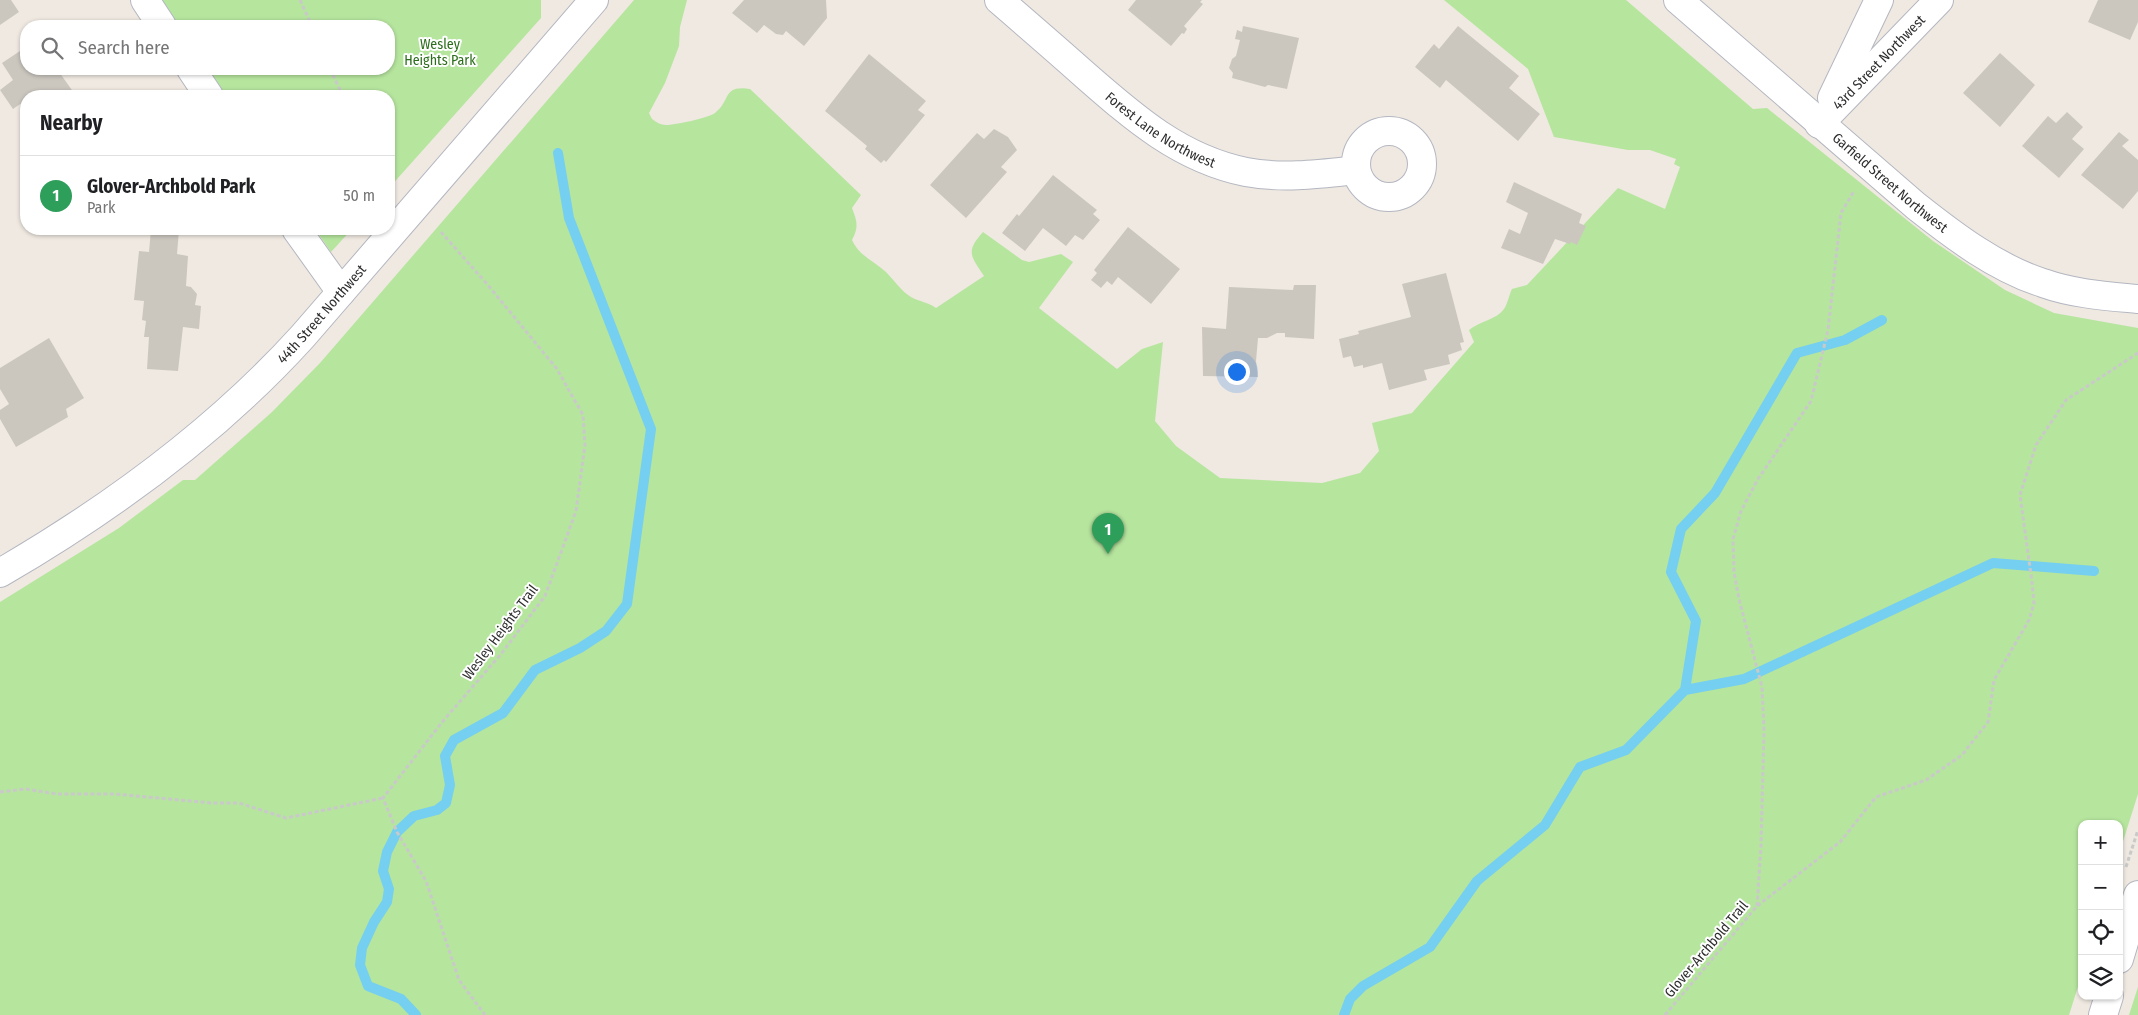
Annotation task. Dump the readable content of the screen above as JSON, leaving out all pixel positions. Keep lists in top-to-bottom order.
{
  "streets": {
    "street": [
      "43rd Street Northwest",
      "Forest Lane Northwest",
      "Garfield Street Northwest",
      "44th Street Northwest"
    ],
    "path": ["Wesley Heights Trail", "Glover-Archbold Trail"]
  },
  "crossings": [
    ["43rd Street Northwest", "Garfield Street Northwest"]
  ],
  "parks": ["Wesley Heights Park"],
  "page": {
    "search": "Search here",
    "heading": "Nearby",
    "list": [
      {
        "mark": "1",
        "name": "Glover-Archbold Park",
        "note": "Park",
        "value": "50 m"
      }
    ],
    "pins": "1",
    "map_buttons": ["+", "−"]
  }
}
